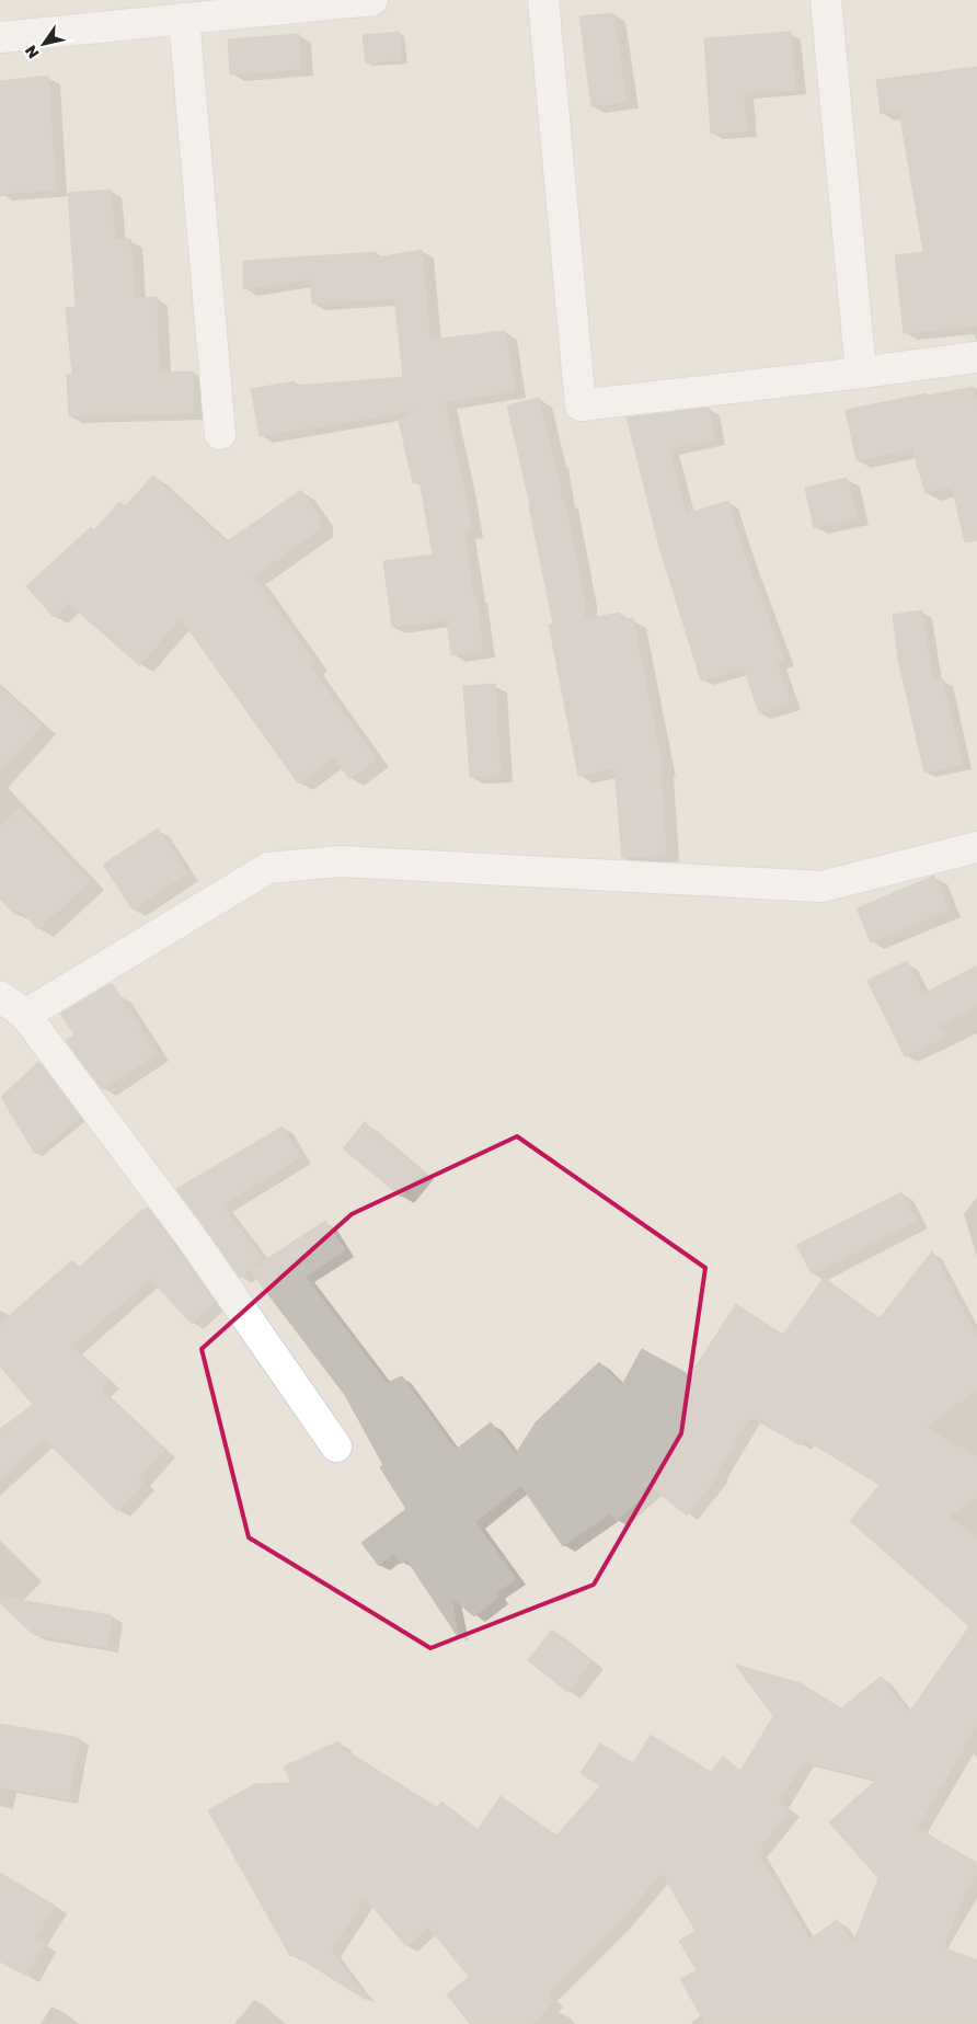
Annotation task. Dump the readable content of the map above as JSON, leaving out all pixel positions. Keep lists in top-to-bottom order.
{
  "north": "bottom left"
}
